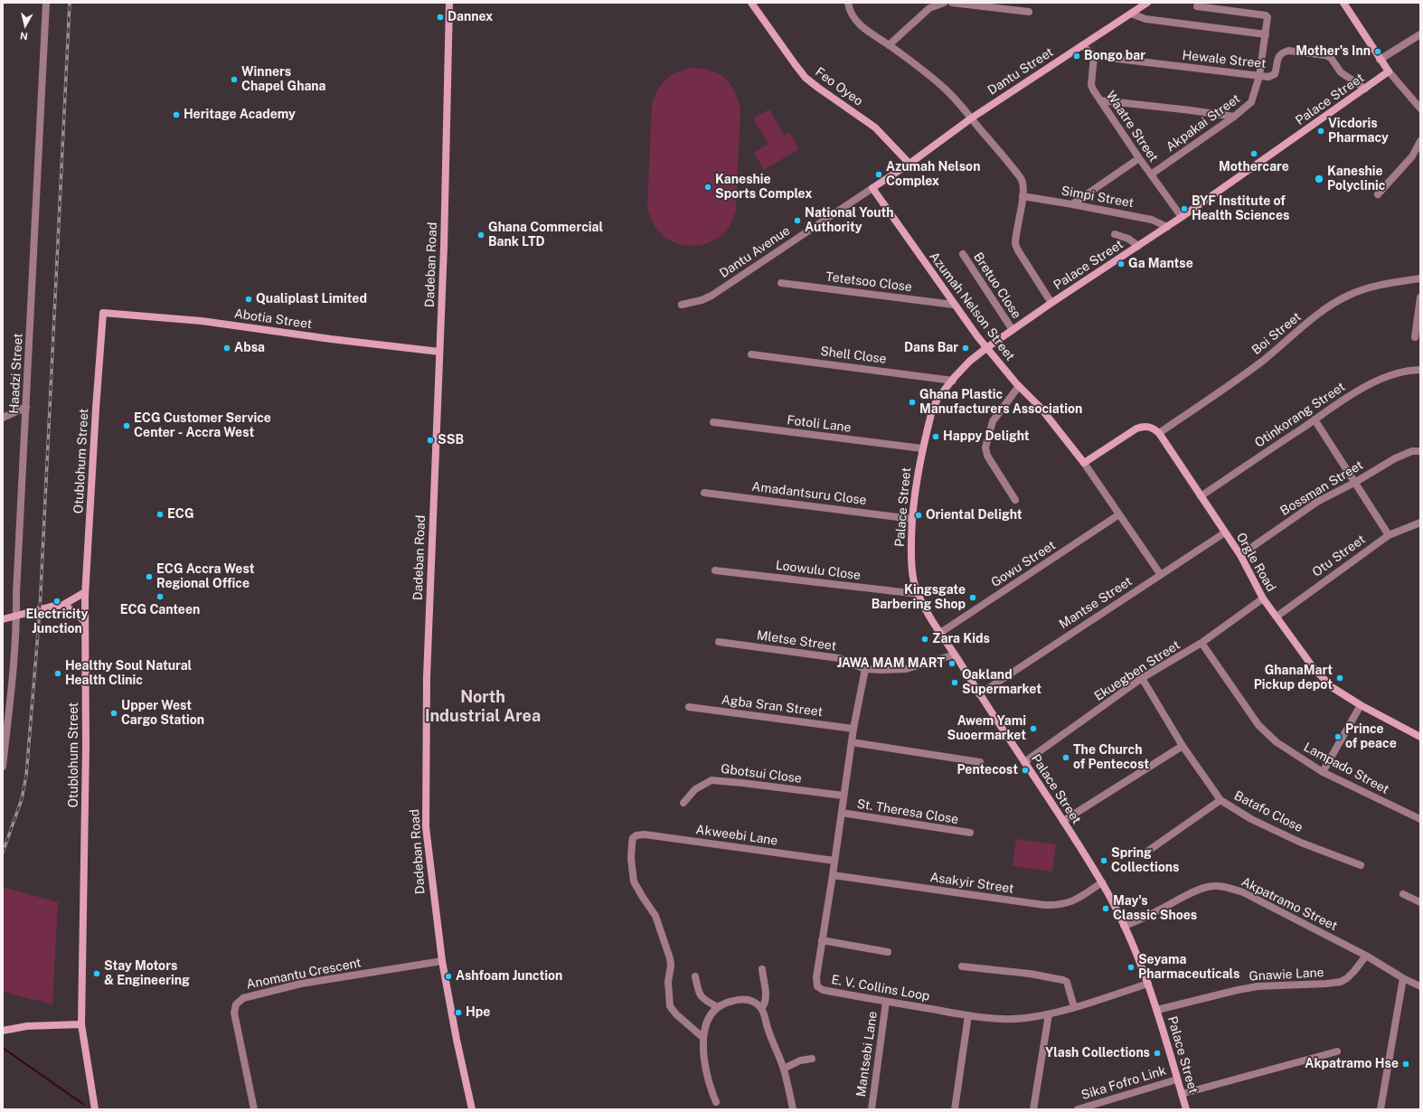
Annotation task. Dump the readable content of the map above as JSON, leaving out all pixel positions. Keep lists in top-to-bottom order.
{
  "streets": {
    "street": [
      "Hewale Street",
      "Dantu Street",
      "Feo Oyeo",
      "Palace Street",
      "Akpakai Street",
      "Waatre Street",
      "Simpi Street",
      "Dantu Avenue",
      "Dadeban Road",
      "Tetetsoo Close",
      "Bretuo Close",
      "Azumah Nelson Street",
      "Abotia Street",
      "Boi Street",
      "Shell Close",
      "Haadzi Street",
      "Otinkorang Street",
      "Fotoli Lane",
      "Otublohum Street",
      "Bossman Street",
      "Amadantsuru Close",
      "Otu Street",
      "Orgle Road",
      "Gowu Street",
      "Loowulu Close",
      "Mantse Street",
      "Mletse Street",
      "Ekuegben Street",
      "Agba Sran Street",
      "Lampado Street",
      "Gbotsui Close",
      "St. Theresa Close",
      "Batafo Close",
      "Akweebi Lane",
      "Asakyir Street",
      "Akpatramo Street",
      "Anomantu Crescent",
      "Gnawie Lane",
      "E. V. Collins Loop",
      "Mantsebi Lane",
      "Sika Fofro Link"
    ]
  },
  "crossings": [
    ["Hewale Street", "Palace Street"],
    ["Hewale Street", "Akpakai Street"],
    ["Hewale Street", "Waatre Street"],
    ["Dantu Street", "Feo Oyeo"],
    ["Dantu Street", "Dantu Avenue"],
    ["Feo Oyeo", "Dantu Avenue"],
    ["Palace Street", "Waatre Street"],
    ["Palace Street", "Simpi Street"],
    ["Palace Street", "Bretuo Close"],
    ["Palace Street", "Azumah Nelson Street"],
    ["Palace Street", "Shell Close"],
    ["Palace Street", "Fotoli Lane"],
    ["Palace Street", "Amadantsuru Close"],
    ["Palace Street", "Gowu Street"],
    ["Palace Street", "Loowulu Close"],
    ["Palace Street", "Mantse Street"],
    ["Palace Street", "Mletse Street"],
    ["Palace Street", "Ekuegben Street"],
    ["Palace Street", "Asakyir Street"],
    ["Palace Street", "Akpatramo Street"],
    ["Palace Street", "Gnawie Lane"],
    ["Palace Street", "E. V. Collins Loop"],
    ["Palace Street", "Sika Fofro Link"],
    ["Akpakai Street", "Waatre Street"],
    ["Dantu Avenue", "Azumah Nelson Street"],
    ["Dadeban Road", "Abotia Street"],
    ["Dadeban Road", "Anomantu Crescent"],
    ["Tetetsoo Close", "Azumah Nelson Street"],
    ["Azumah Nelson Street", "Gowu Street"],
    ["Azumah Nelson Street", "Mantse Street"],
    ["Abotia Street", "Otublohum Street"],
    ["Boi Street", "Orgle Road"],
    ["Otinkorang Street", "Orgle Road"],
    ["Bossman Street", "Orgle Road"],
    ["Otu Street", "Orgle Road"],
    ["Orgle Road", "Mantse Street"],
    ["Orgle Road", "Ekuegben Street"],
    ["Mletse Street", "E. V. Collins Loop"],
    ["Ekuegben Street", "Lampado Street"],
    ["Ekuegben Street", "Batafo Close"],
    ["Agba Sran Street", "E. V. Collins Loop"],
    ["Gbotsui Close", "E. V. Collins Loop"],
    ["St. Theresa Close", "E. V. Collins Loop"],
    ["Akweebi Lane", "E. V. Collins Loop"],
    ["Asakyir Street", "E. V. Collins Loop"],
    ["Akpatramo Street", "Gnawie Lane"],
    ["E. V. Collins Loop", "Mantsebi Lane"]
  ],
  "districts": ["North Industrial Area"],
  "places": [
    "Dannex",
    "Mother's Inn",
    "Bongo bar",
    "Winners Chapel Ghana",
    "Heritage Academy",
    "Vicdoris Pharmacy",
    "Mothercare",
    "Azumah Nelson Complex",
    "Kaneshie Polyclinic",
    "Kaneshie Sports Complex",
    "BYF Institute of Health Sciences",
    "National Youth Authority",
    "Ghana Commercial Bank LTD",
    "Ga Mantse",
    "Qualiplast Limited",
    "Absa",
    "Dans Bar",
    "Ghana Plastic Manufacturers Association",
    "ECG Customer Service Center - Accra West",
    "Happy Delight",
    "SSB",
    "ECG",
    "Oriental Delight",
    "ECG Accra West Regional Office",
    "ECG Canteen",
    "Kingsgate Barbering Shop",
    "Electricity Junction",
    "Zara Kids",
    "JAWA MAM MART",
    "Healthy Soul Natural Health Clinic",
    "GhanaMart Pickup depot",
    "Oakland Supermarket",
    "Upper West Cargo Station",
    "Awem Yami Suoermarket",
    "Prince of peace",
    "The Church of Pentecost",
    "Pentecost",
    "Spring Collections",
    "May's Classic Shoes",
    "Seyama Pharmaceuticals",
    "Stay Motors & Engineering",
    "Ashfoam Junction",
    "Hpe",
    "Ylash Collections",
    "Akpatramo Hse"
  ],
  "north": "bottom"
}
